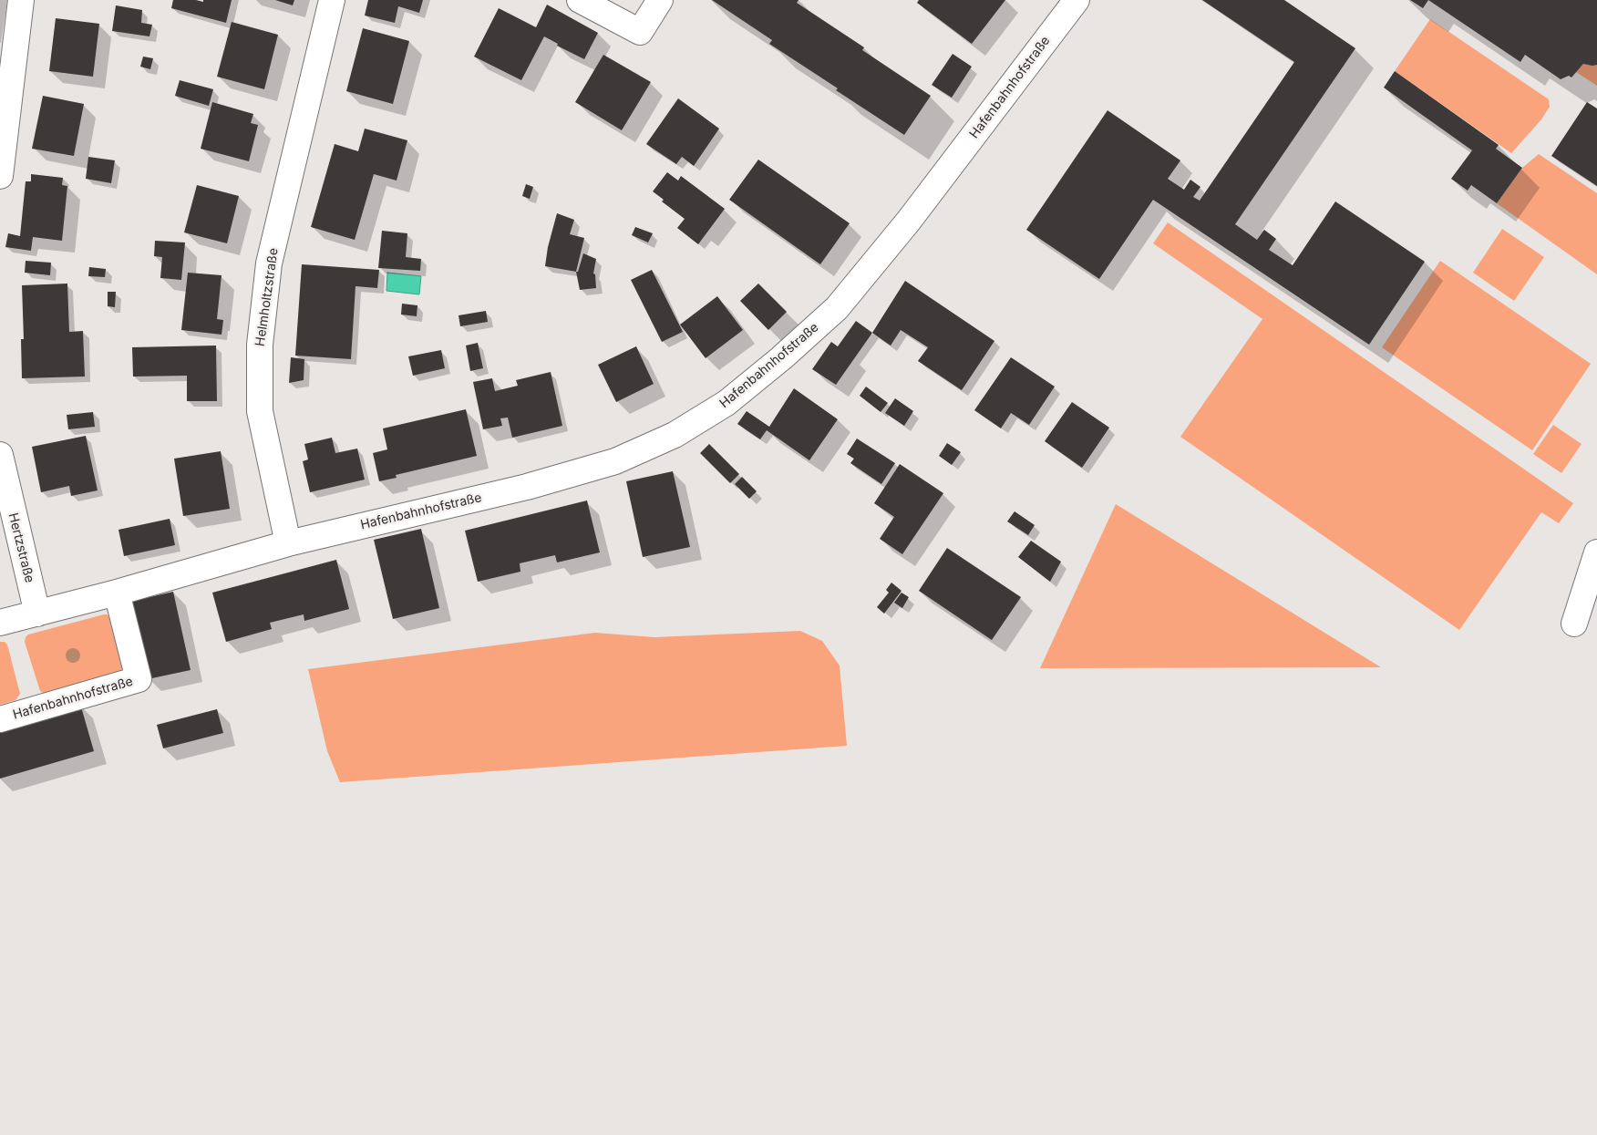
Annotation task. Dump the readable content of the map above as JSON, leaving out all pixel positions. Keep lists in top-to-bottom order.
{
  "streets": {
    "street": ["Hafenbahnhofstraße", "Helmholtzstraße", "Hertzstraße"]
  },
  "crossings": [
    ["Hafenbahnhofstraße", "Helmholtzstraße"],
    ["Hafenbahnhofstraße", "Hertzstraße"]
  ]
}
